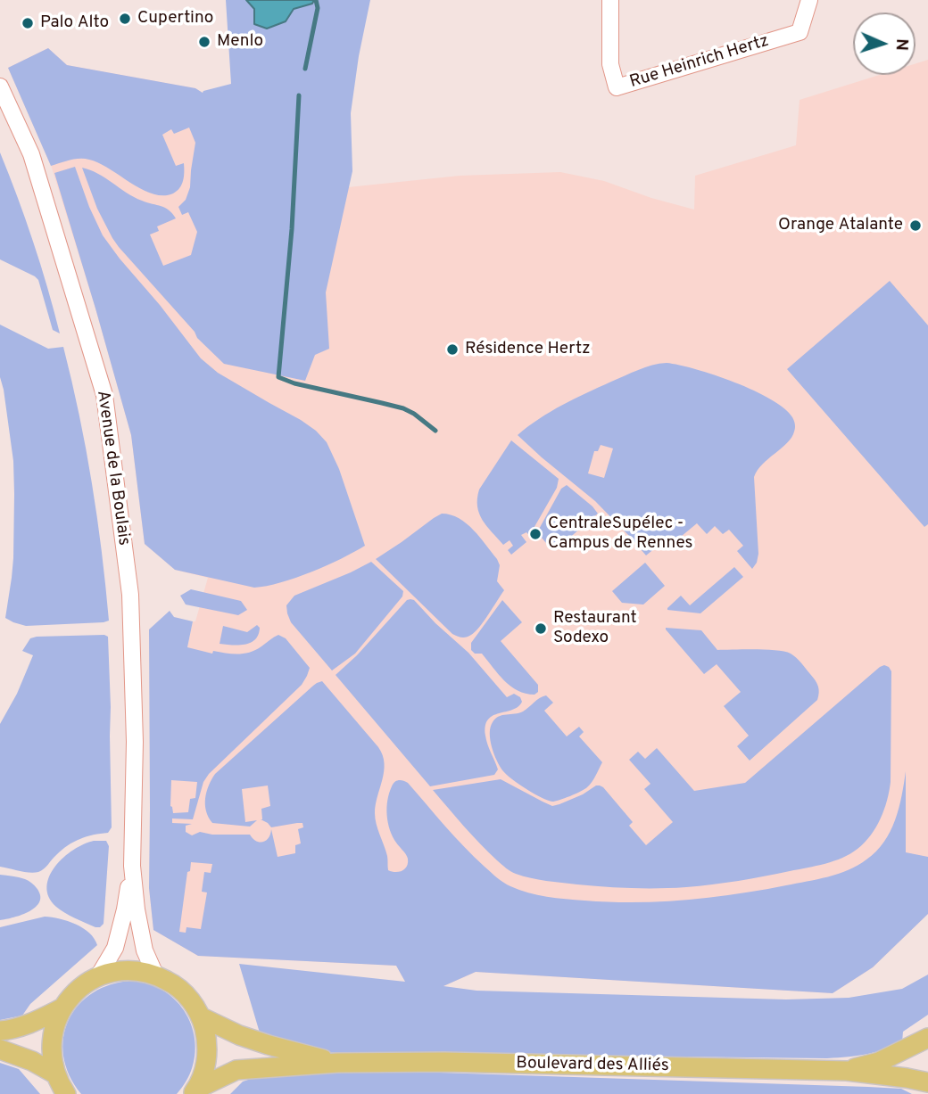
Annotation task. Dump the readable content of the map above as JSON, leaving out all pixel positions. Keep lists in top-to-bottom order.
{
  "streets": {
    "main road": ["Boulevard des Alliés"],
    "street": ["Rue Heinrich Hertz", "Avenue de la Boulais"]
  },
  "places": [
    "Cupertino",
    "Palo Alto",
    "Menlo",
    "Orange Atalante",
    "Résidence Hertz",
    "CentraleSupélec - Campus de Rennes",
    "Restaurant Sodexo"
  ],
  "north": "right"
}
